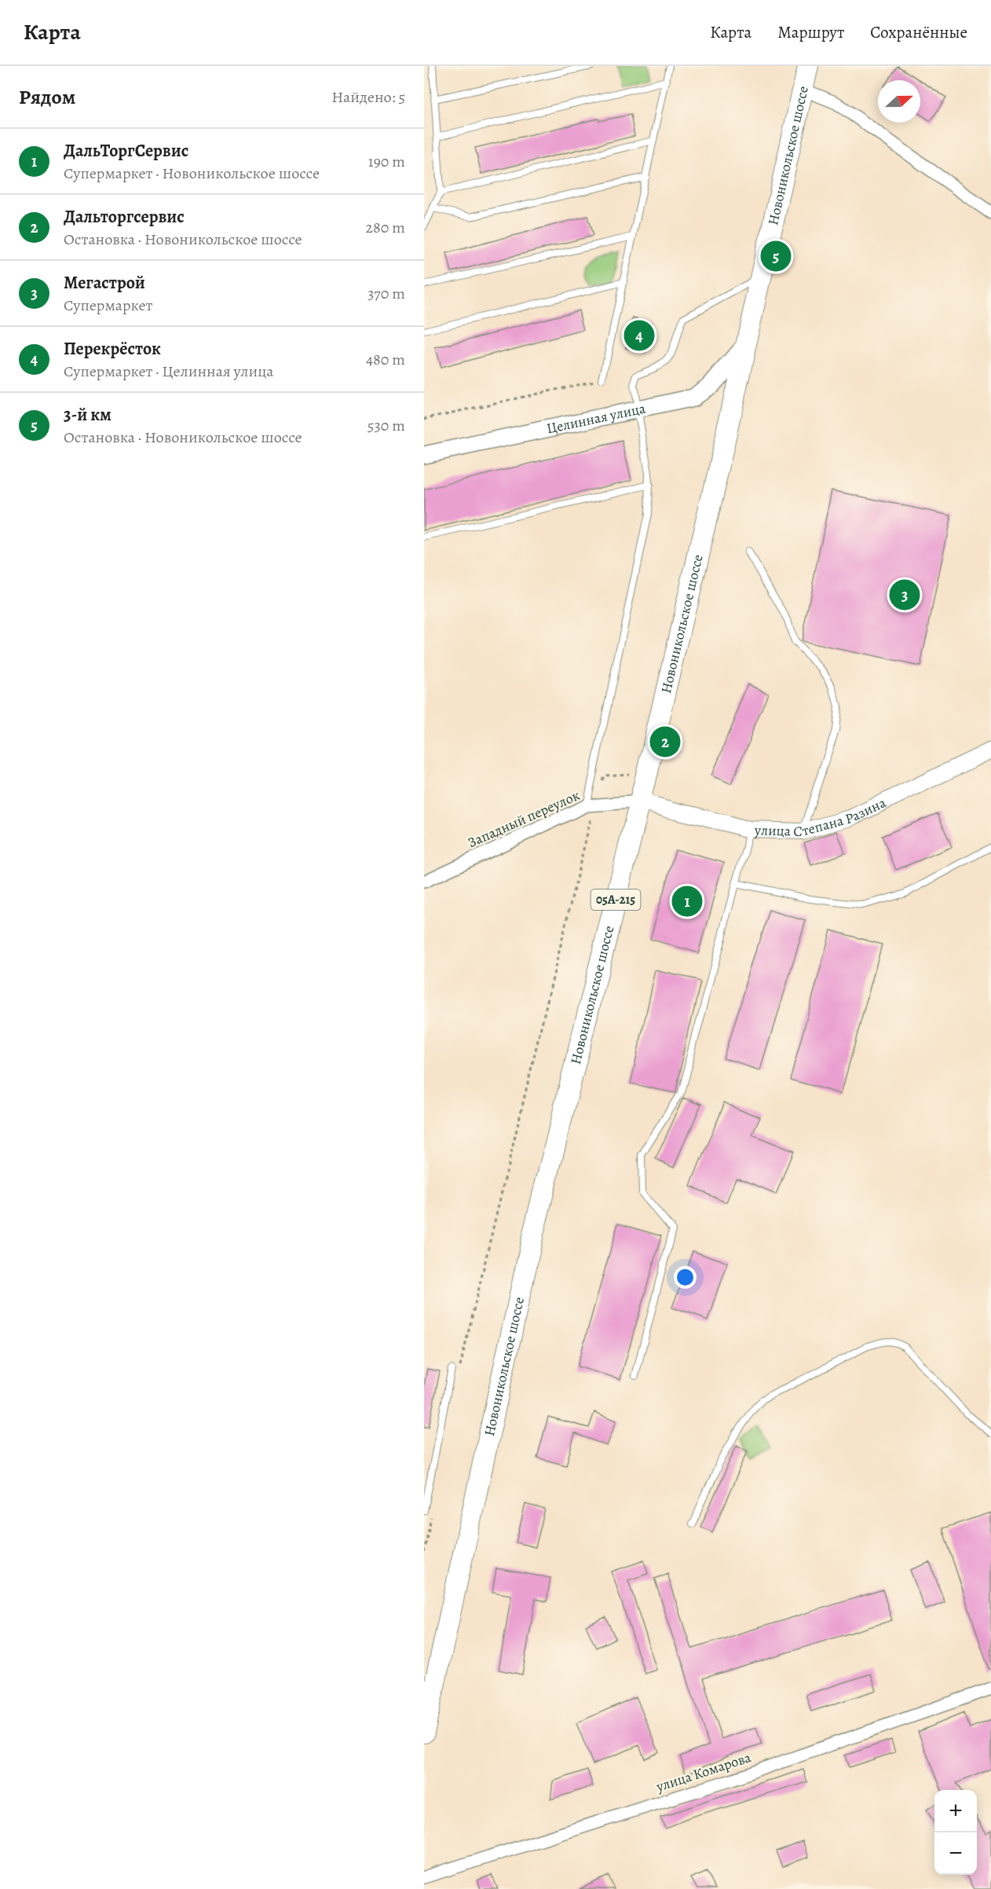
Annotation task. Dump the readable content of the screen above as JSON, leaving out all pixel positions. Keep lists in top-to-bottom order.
{
  "streets": {
    "highway": ["Новоникольское шоссе", "05А-215"],
    "main road": ["Целинная улица"],
    "street": ["улица Степана Разина", "Западный переулок", "улица Комарова"]
  },
  "crossings": [
    ["Новоникольское шоссе", "Целинная улица"],
    ["Новоникольское шоссе", "улица Степана Разина"],
    ["Новоникольское шоссе", "Западный переулок"],
    ["улица Степана Разина", "Западный переулок"]
  ],
  "north": "right",
  "page": {
    "header": "Карта",
    "nav": ["Карта", "Маршрут", "Сохранённые"],
    "heading": ["Рядом", "Найдено: 5"],
    "list": [
      {
        "mark": "1",
        "name": "ДальТоргСервис",
        "note": "Супермаркет · Новоникольское шоссе",
        "value": "190 m"
      },
      {
        "mark": "2",
        "name": "Дальторгсервис",
        "note": "Остановка · Новоникольское шоссе",
        "value": "280 m"
      },
      {
        "mark": "3",
        "name": "Мегастрой",
        "note": "Супермаркет",
        "value": "370 m"
      },
      {
        "mark": "4",
        "name": "Перекрёсток",
        "note": "Супермаркет · Целинная улица",
        "value": "480 m"
      },
      {
        "mark": "5",
        "name": "3-й км",
        "note": "Остановка · Новоникольское шоссе",
        "value": "530 m"
      }
    ],
    "pins": [
      "5",
      "4",
      "3",
      "2",
      "1"
    ],
    "map_buttons": ["+", "−"]
  }
}
